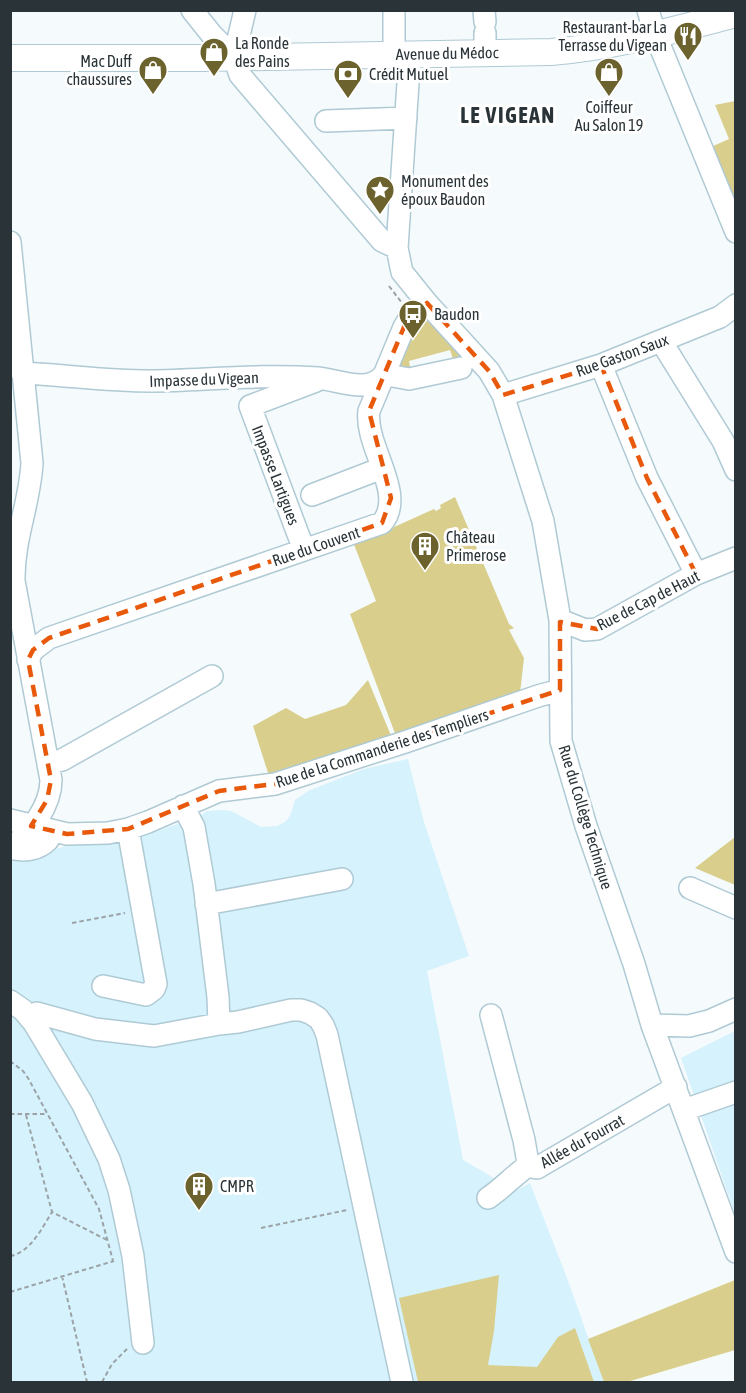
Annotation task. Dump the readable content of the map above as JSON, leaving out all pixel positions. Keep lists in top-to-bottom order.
{
  "streets": {
    "main road": ["Avenue du Médoc"],
    "street": [
      "Rue Gaston Saux",
      "Impasse du Vigean",
      "Impasse Lartigues",
      "Rue du Couvent",
      "Rue de Cap de Haut",
      "Rue de la Commanderie des Templiers",
      "Rue du Collège Technique",
      "Allée du Fourrat"
    ]
  },
  "crossings": [
    ["Rue Gaston Saux", "Rue du Collège Technique"],
    ["Impasse du Vigean", "Impasse Lartigues"],
    ["Impasse du Vigean", "Rue du Couvent"],
    ["Impasse Lartigues", "Rue du Couvent"],
    ["Rue de Cap de Haut", "Rue du Collège Technique"],
    ["Rue de la Commanderie des Templiers", "Rue du Collège Technique"],
    ["Rue du Collège Technique", "Allée du Fourrat"]
  ],
  "districts": ["LE VIGEAN"],
  "places": {
    "restaurant": ["Restaurant-bar La Terrasse du Vigean"],
    "shop": ["La Ronde des Pains", "Mac Duff chaussures", "Coiffeur Au Salon 19"],
    "bank": ["Crédit Mutuel"],
    "place": ["Monument des époux Baudon"],
    "bus stop": ["Baudon"],
    "building": ["Château Primerose", "CMPR"]
  }
}
